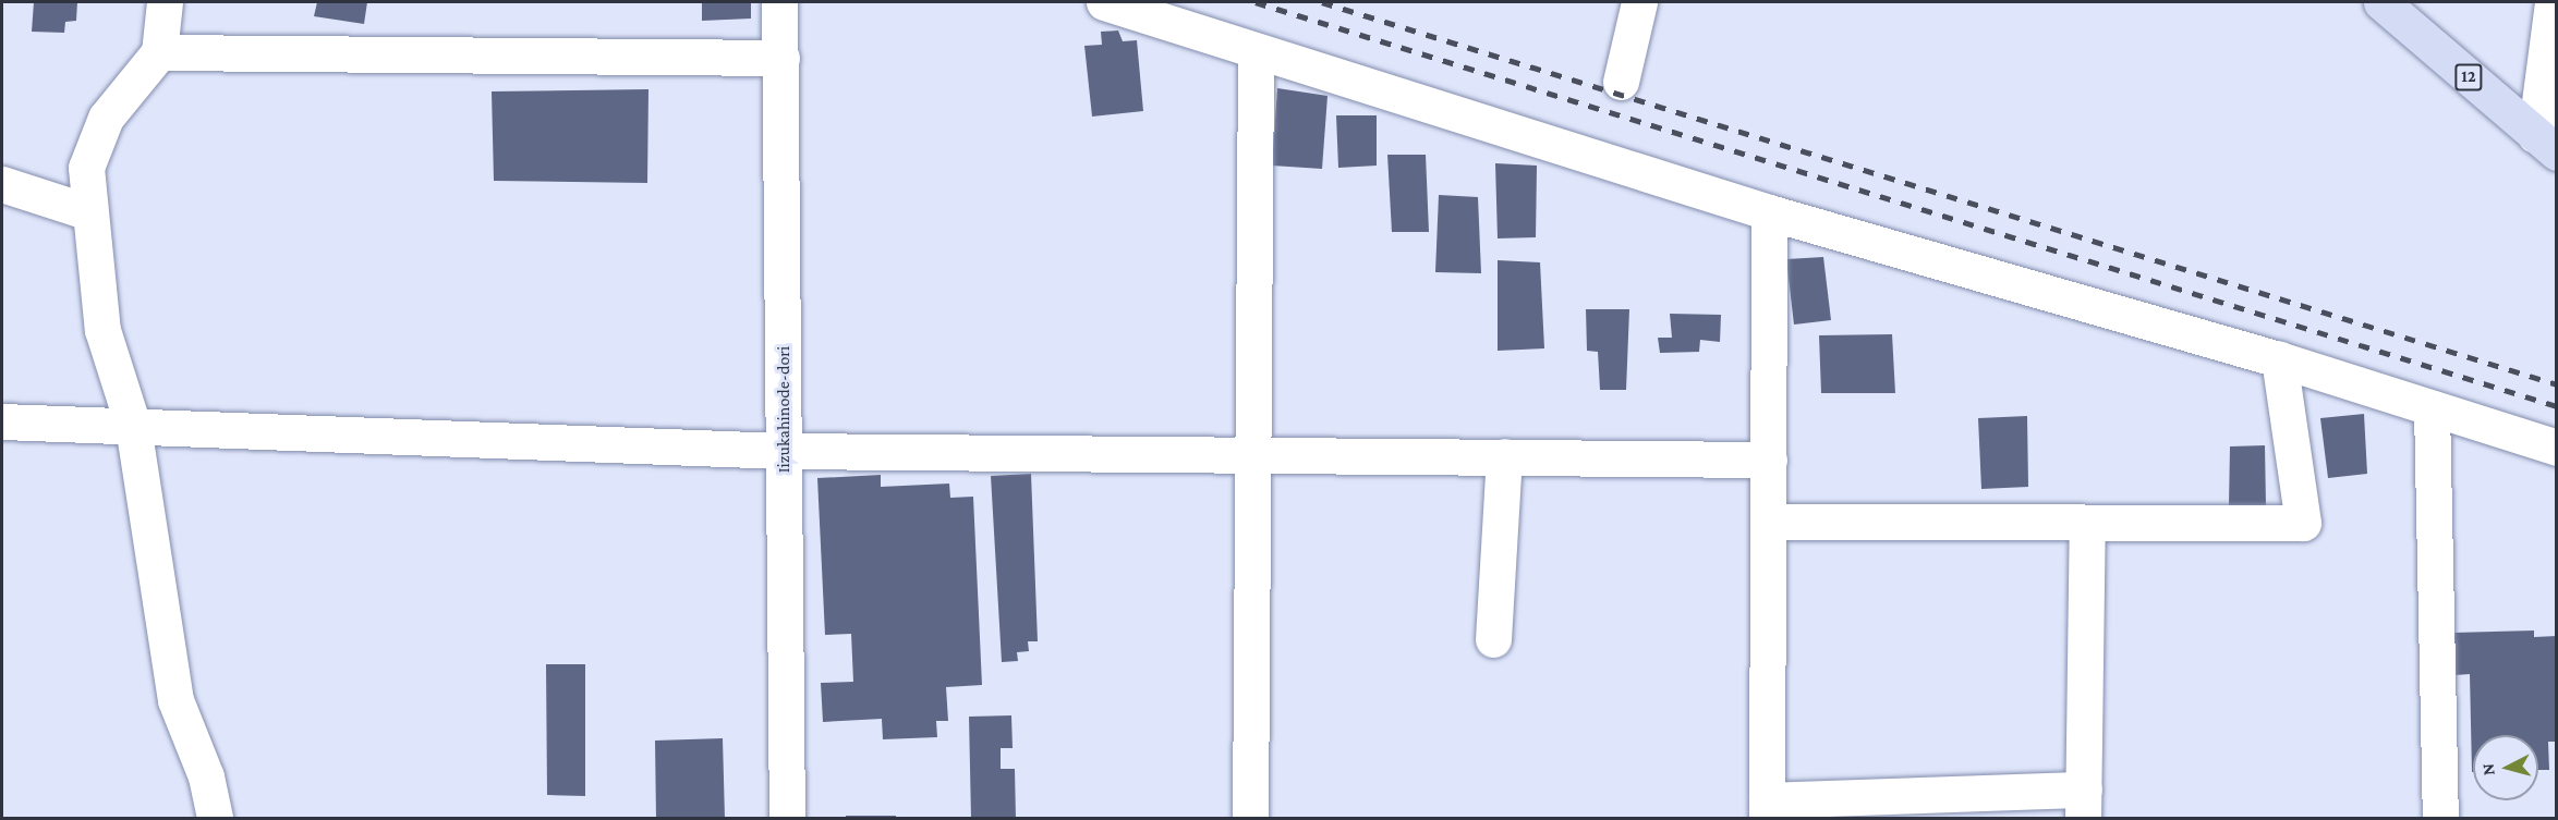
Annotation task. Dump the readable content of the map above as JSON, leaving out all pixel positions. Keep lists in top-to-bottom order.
{
  "streets": {
    "main road": ["12"],
    "street": ["Iizukahinode-dori"]
  },
  "north": "left"
}
